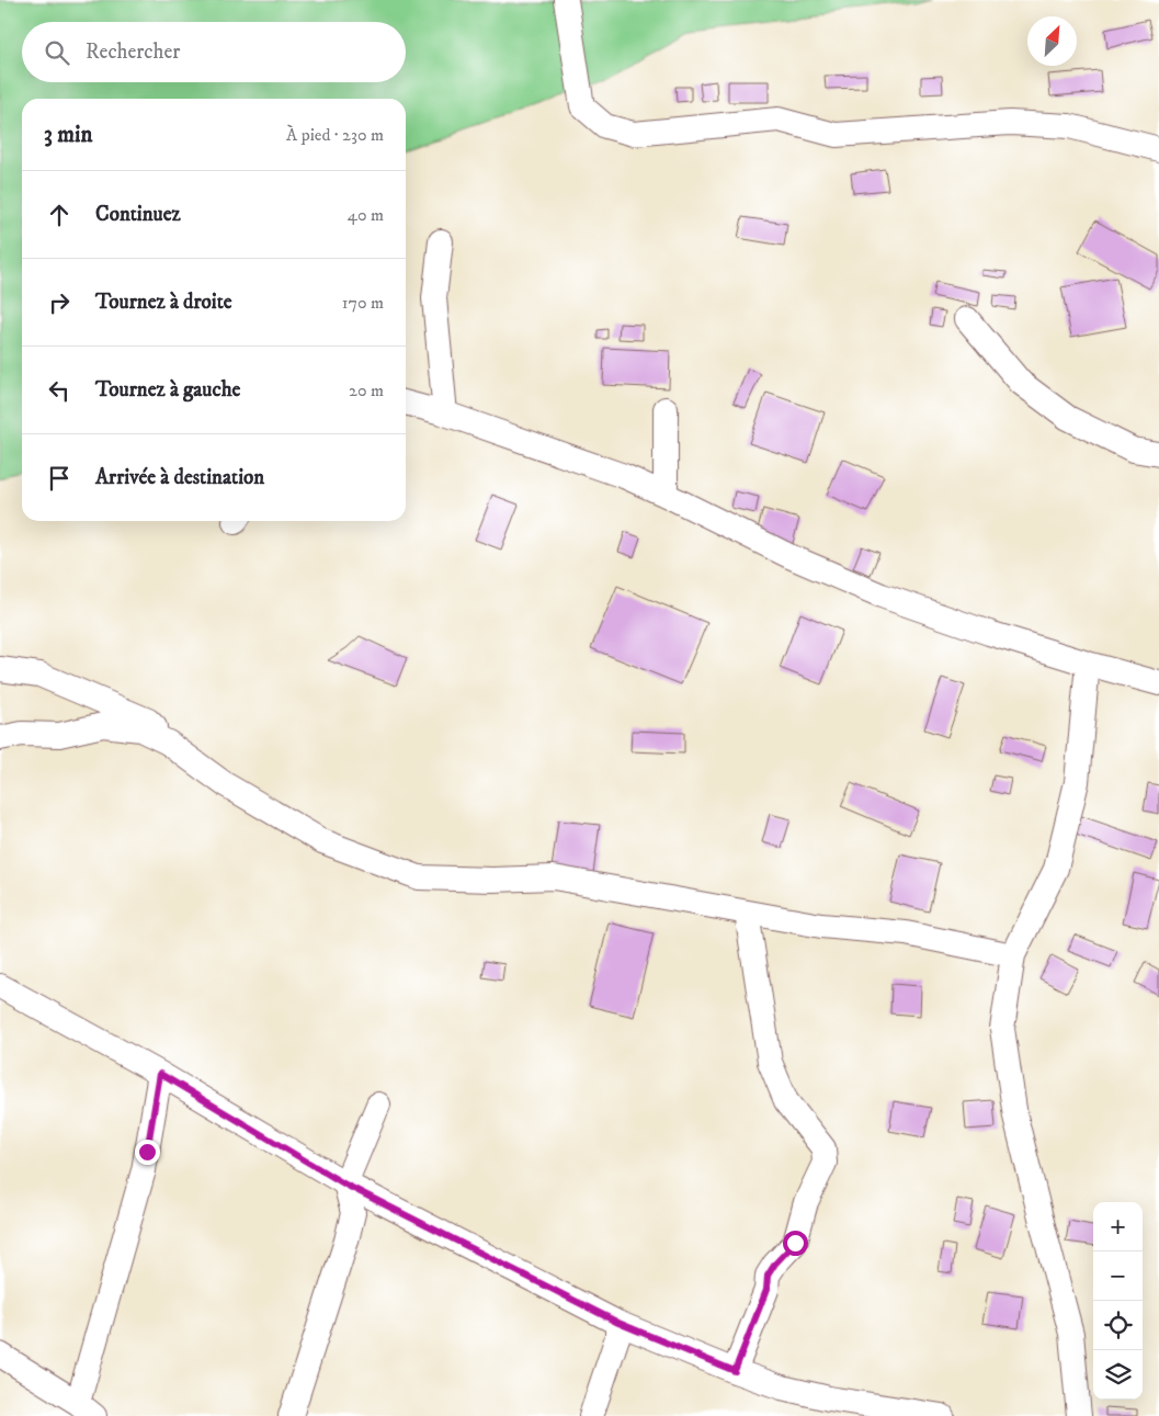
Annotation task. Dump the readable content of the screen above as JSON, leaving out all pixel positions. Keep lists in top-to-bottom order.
{
  "north": "top right",
  "page": {
    "search": "Rechercher",
    "heading": ["3 min", "À pied · 230 m"],
    "list": [
      ["Continuez", "40 m"],
      ["Tournez à droite", "170 m"],
      ["Tournez à gauche", "20 m"],
      "Arrivée à destination"
    ],
    "map_buttons": ["+", "−"]
  }
}
